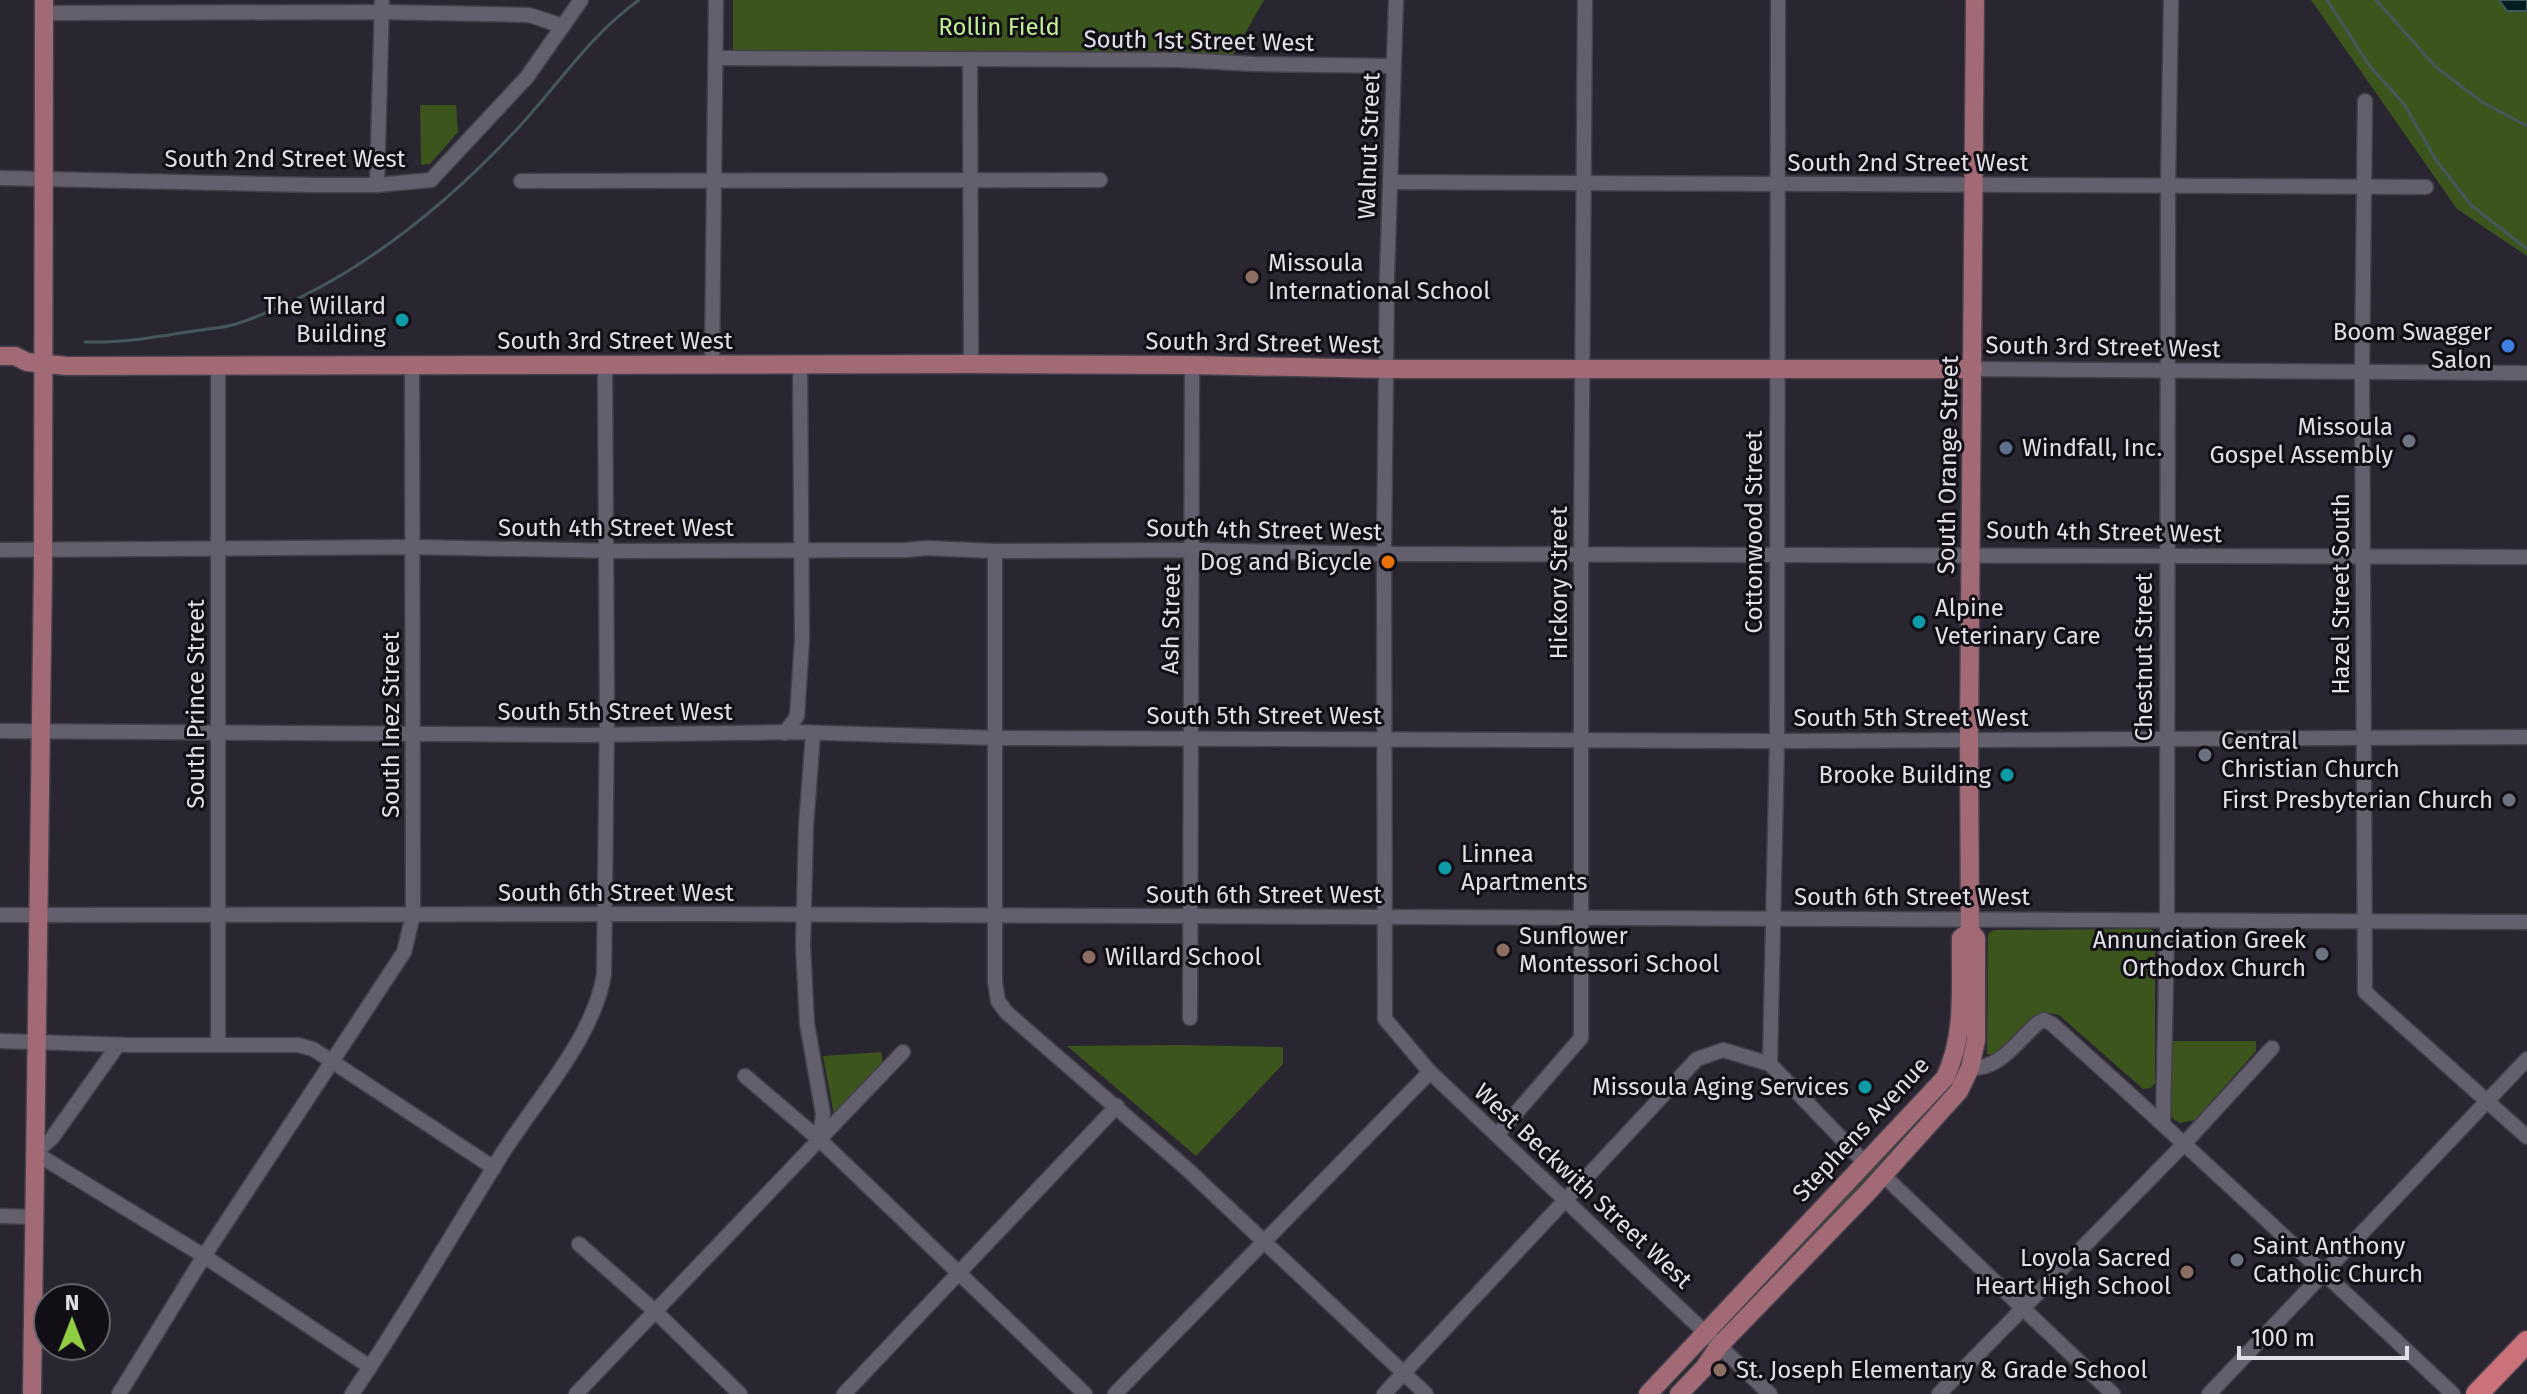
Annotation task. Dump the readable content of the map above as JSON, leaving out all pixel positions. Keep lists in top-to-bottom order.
{
  "streets": {
    "main road": ["South 3rd Street West", "South Orange Street", "Stephens Avenue"],
    "street": [
      "South 1st Street West",
      "Walnut Street",
      "South 2nd Street West",
      "South 4th Street West",
      "Cottonwood Street",
      "Hickory Street",
      "Hazel Street South",
      "Ash Street",
      "Chestnut Street",
      "South Prince Street",
      "South 5th Street West",
      "South Inez Street",
      "South 6th Street West",
      "West Beckwith Street West"
    ]
  },
  "crossings": [
    ["South 1st Street West", "Walnut Street"],
    ["Walnut Street", "South 2nd Street West"],
    ["Walnut Street", "South 3rd Street West"],
    ["Walnut Street", "South 4th Street West"],
    ["Walnut Street", "South 5th Street West"],
    ["Walnut Street", "South 6th Street West"],
    ["Walnut Street", "West Beckwith Street West"],
    ["South 2nd Street West", "South Orange Street"],
    ["South 2nd Street West", "Cottonwood Street"],
    ["South 2nd Street West", "Hickory Street"],
    ["South 2nd Street West", "Hazel Street South"],
    ["South 2nd Street West", "Chestnut Street"],
    ["South 3rd Street West", "South Orange Street"],
    ["South 3rd Street West", "Cottonwood Street"],
    ["South 3rd Street West", "Hickory Street"],
    ["South 3rd Street West", "Hazel Street South"],
    ["South 3rd Street West", "Ash Street"],
    ["South 3rd Street West", "Chestnut Street"],
    ["South 3rd Street West", "South Prince Street"],
    ["South 3rd Street West", "South Inez Street"],
    ["South Orange Street", "South 4th Street West"],
    ["South Orange Street", "South 5th Street West"],
    ["South Orange Street", "South 6th Street West"],
    ["South Orange Street", "Stephens Avenue"],
    ["South 4th Street West", "Cottonwood Street"],
    ["South 4th Street West", "Hickory Street"],
    ["South 4th Street West", "Hazel Street South"],
    ["South 4th Street West", "Ash Street"],
    ["South 4th Street West", "Chestnut Street"],
    ["South 4th Street West", "South Prince Street"],
    ["South 4th Street West", "South Inez Street"],
    ["Cottonwood Street", "South 5th Street West"],
    ["Cottonwood Street", "South 6th Street West"],
    ["Hickory Street", "South 5th Street West"],
    ["Hickory Street", "South 6th Street West"],
    ["Hickory Street", "West Beckwith Street West"],
    ["Hazel Street South", "South 5th Street West"],
    ["Hazel Street South", "South 6th Street West"],
    ["Ash Street", "South 5th Street West"],
    ["Ash Street", "South 6th Street West"],
    ["Chestnut Street", "South 5th Street West"],
    ["Chestnut Street", "South 6th Street West"],
    ["Chestnut Street", "Stephens Avenue"],
    ["South Prince Street", "South 5th Street West"],
    ["South Prince Street", "South 6th Street West"],
    ["South 5th Street West", "South Inez Street"],
    ["South Inez Street", "South 6th Street West"],
    ["South 6th Street West", "Stephens Avenue"],
    ["South 6th Street West", "West Beckwith Street West"],
    ["Stephens Avenue", "West Beckwith Street West"]
  ],
  "parks": ["Rollin Field"],
  "places": [
    "Missoula International School",
    "The Willard Building",
    "Boom Swagger Salon",
    "Missoula Gospel Assembly",
    "Windfall, Inc.",
    "Dog and Bicycle",
    "Alpine Veterinary Care",
    "Central Christian Church",
    "Brooke Building",
    "First Presbyterian Church",
    "Linnea Apartments",
    "Sunflower Montessori School",
    "Annunciation Greek Orthodox Church",
    "Willard School",
    "Missoula Aging Services",
    "Saint Anthony Catholic Church",
    "Loyola Sacred Heart High School",
    "St. Joseph Elementary & Grade School"
  ],
  "scale_bar": "100 m",
  "north": "top"
}
